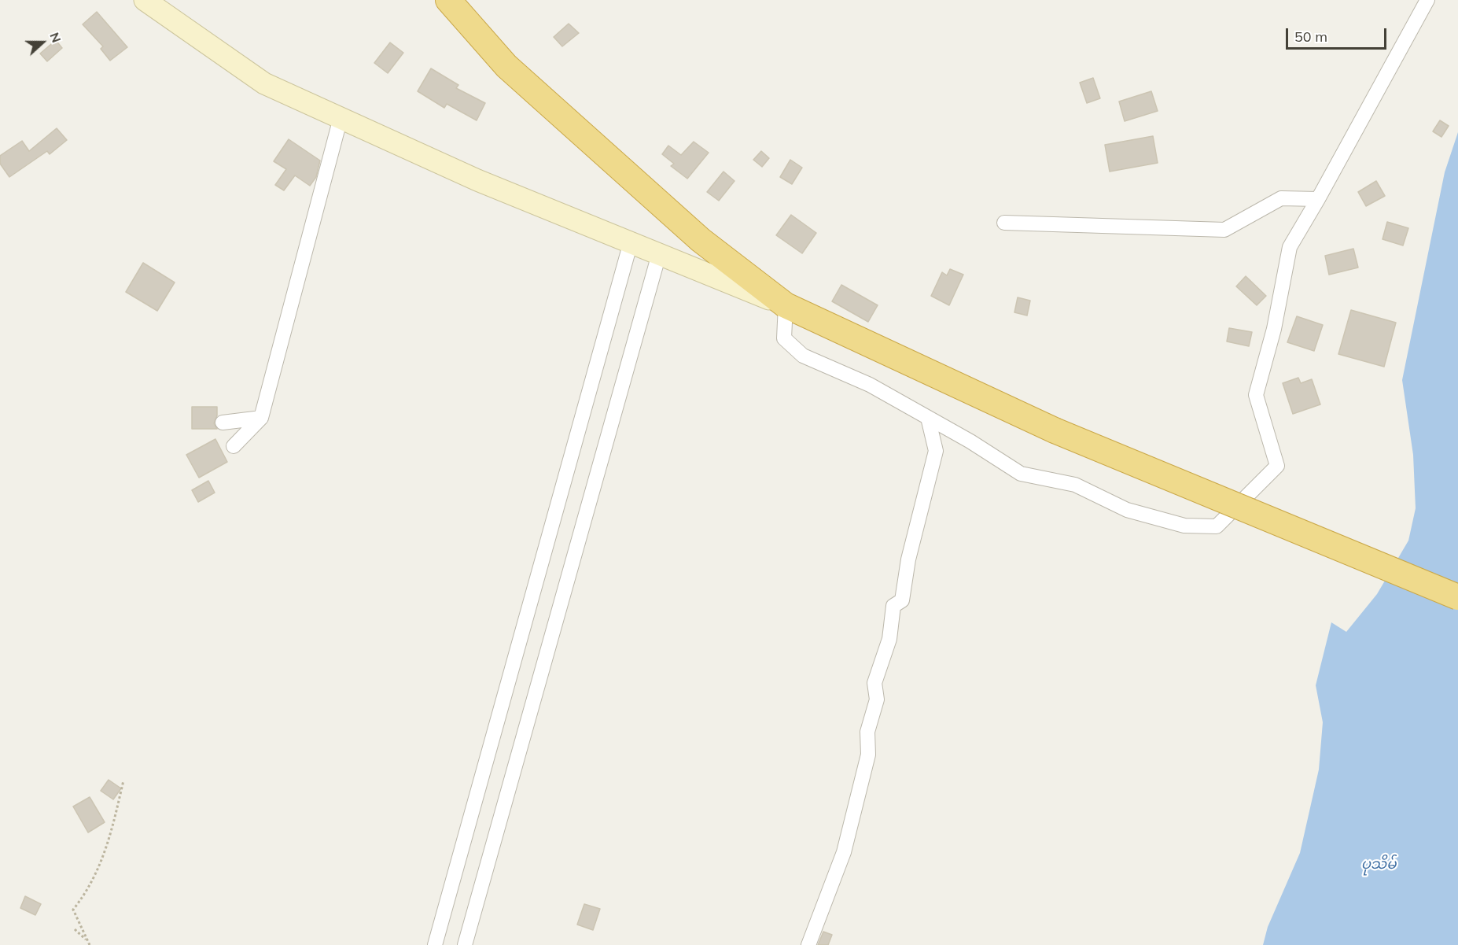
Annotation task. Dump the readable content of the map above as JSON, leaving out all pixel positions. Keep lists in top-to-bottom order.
{
  "water": ["ပုသိမ်"],
  "scale_bar": "50 m",
  "north": "right"
}
